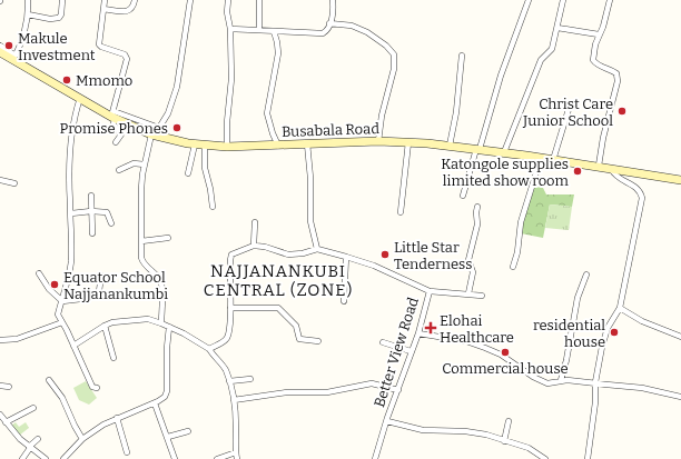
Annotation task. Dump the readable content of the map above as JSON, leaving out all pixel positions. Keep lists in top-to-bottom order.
{
  "streets": {
    "street": ["Busabala Road", "Better View Road"]
  },
  "districts": ["NAJJANANKUBI CENTRAL (ZONE)"],
  "places": {
    "other": [
      "Makule Investment",
      "Mmomo",
      "Christ Care Junior School",
      "Promise Phones",
      "Katongole supplies limited show room",
      "Little Star Tenderness",
      "Equator School Najjanankumbi",
      "residential house",
      "Commercial house"
    ],
    "health": ["Elohai Healthcare"]
  }
}
